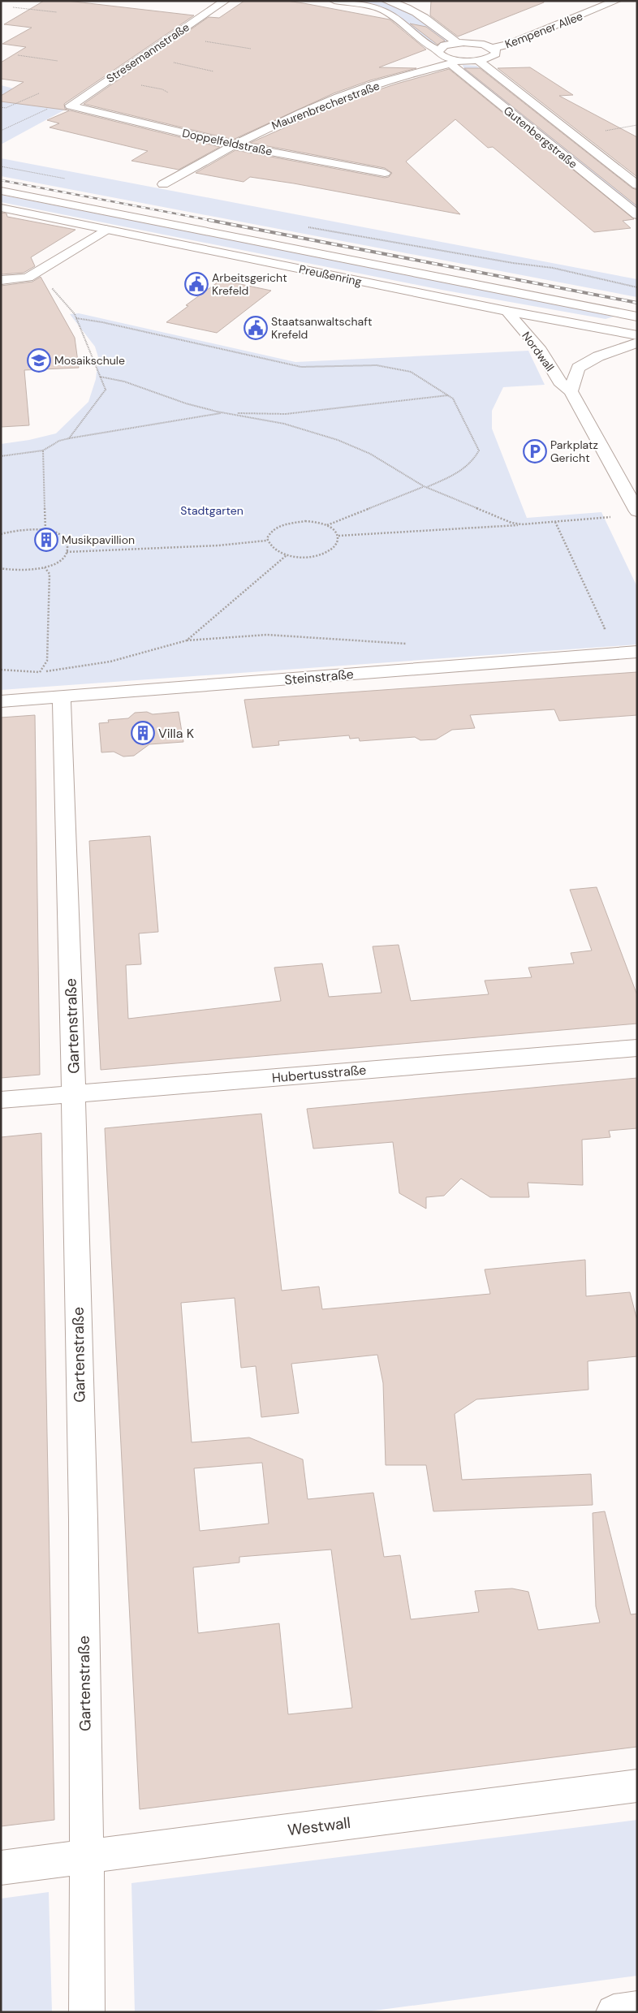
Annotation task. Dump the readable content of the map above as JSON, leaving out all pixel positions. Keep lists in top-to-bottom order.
{
  "streets": {
    "street": [
      "Kempener Allee",
      "Stresemannstraße",
      "Maurenbrecherstraße",
      "Gutenbergstraße",
      "Doppelfeldstraße",
      "Preußenring",
      "Nordwall",
      "Steinstraße",
      "Gartenstraße",
      "Hubertusstraße",
      "Westwall"
    ]
  },
  "crossings": [
    ["Stresemannstraße", "Doppelfeldstraße"],
    ["Maurenbrecherstraße", "Gutenbergstraße"],
    ["Maurenbrecherstraße", "Doppelfeldstraße"],
    ["Preußenring", "Nordwall"],
    ["Steinstraße", "Gartenstraße"],
    ["Gartenstraße", "Hubertusstraße"],
    ["Gartenstraße", "Westwall"]
  ],
  "parks": ["Stadtgarten"],
  "places": {
    "public building": ["Arbeitsgericht Krefeld", "Staatsanwaltschaft Krefeld"],
    "school or university": ["Mosaikschule"],
    "parking": ["Parkplatz Gericht"],
    "building": ["Musikpavillion", "Villa K"]
  }
}
